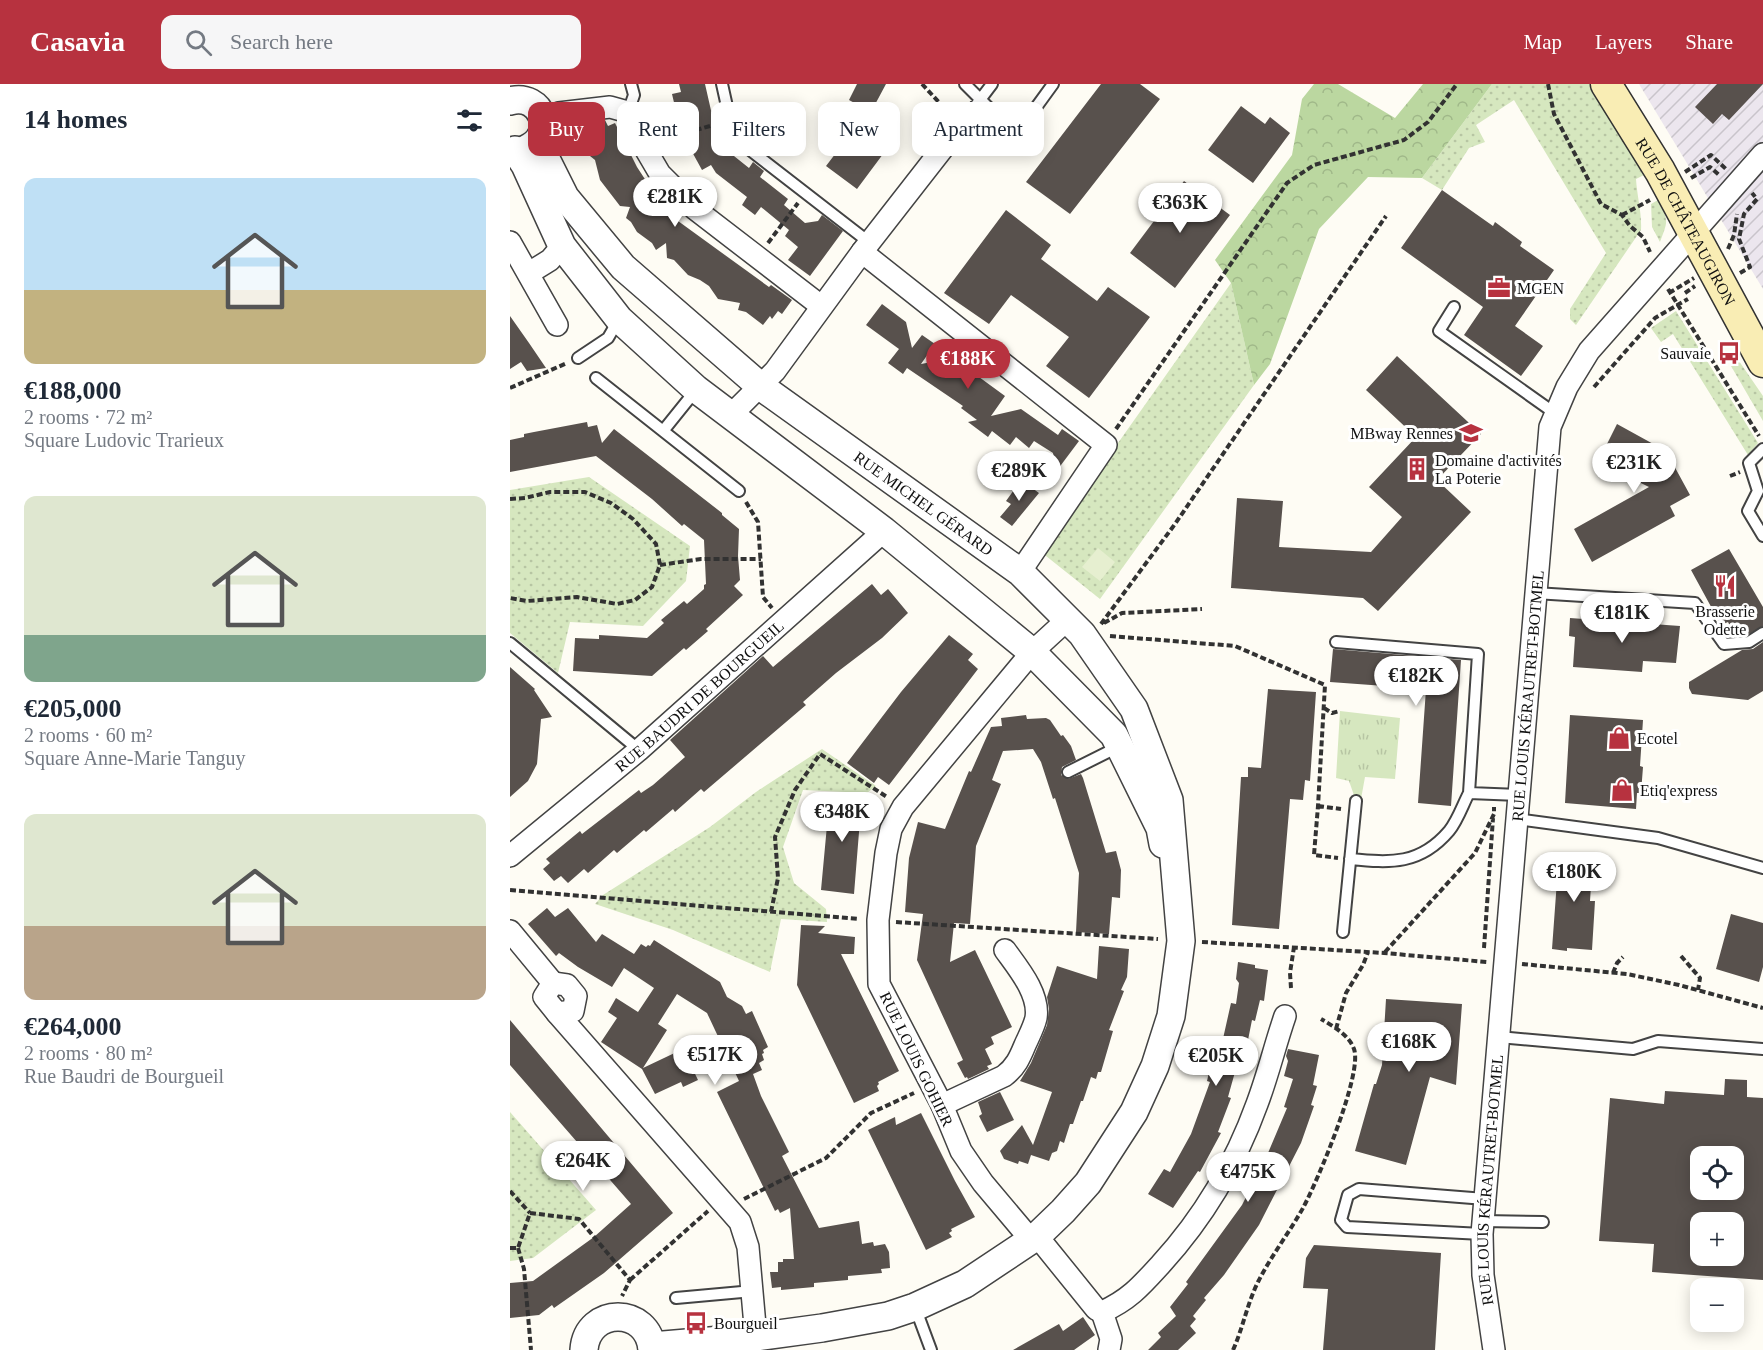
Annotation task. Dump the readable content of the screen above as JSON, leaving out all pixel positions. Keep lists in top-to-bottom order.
{
  "streets": {
    "main road": ["RUE DE CHÂTEAUGIRON"],
    "street": [
      "RUE MICHEL GÉRARD",
      "RUE LOUIS KÉRAUTRET-BOTMEL",
      "RUE BAUDRI DE BOURGUEIL",
      "RUE LOUIS GOHIER"
    ]
  },
  "crossings": [
    ["RUE DE CHÂTEAUGIRON", "RUE LOUIS KÉRAUTRET-BOTMEL"],
    ["RUE MICHEL GÉRARD", "RUE BAUDRI DE BOURGUEIL"],
    ["RUE MICHEL GÉRARD", "RUE LOUIS GOHIER"]
  ],
  "places": {
    "office": ["MGEN"],
    "bus stop": ["Sauvaie", "Bourgueil"],
    "school or university": ["MBway Rennes"],
    "building": ["Domaine d'activités La Poterie"],
    "restaurant": ["Brasserie Odette"],
    "shop": ["Ecotel", "Etiq'express"]
  },
  "page": {
    "header": "Casavia",
    "search": "Search here",
    "nav": ["Map", "Layers", "Share"],
    "heading": "14 homes",
    "chip": [
      "Buy",
      "Rent",
      "Filters",
      "New",
      "Apartment"
    ],
    "list": [
      {
        "name": "€188,000",
        "note": "2 rooms · 72 m² · Square Ludovic Trarieux"
      },
      {
        "name": "€205,000",
        "note": "2 rooms · 60 m² · Square Anne-Marie Tanguy"
      },
      {
        "name": "€264,000",
        "note": "2 rooms · 80 m² · Rue Baudri de Bourgueil"
      }
    ],
    "price": [
      "€281K",
      "€363K",
      "€188K",
      "€231K",
      "€289K",
      "€181K",
      "€182K",
      "€348K",
      "€180K",
      "€168K",
      "€517K",
      "€205K",
      "€264K",
      "€475K"
    ],
    "map_buttons": ["+", "−"]
  }
}
